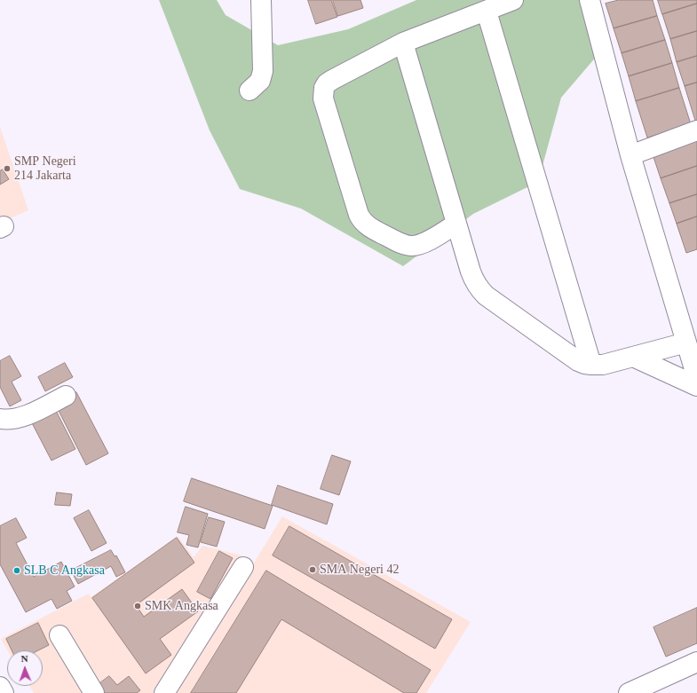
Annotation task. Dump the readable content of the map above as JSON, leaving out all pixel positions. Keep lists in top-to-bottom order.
{
  "places": [
    "SMP Negeri 214 Jakarta",
    "SMA Negeri 42",
    "SLB C Angkasa",
    "SMK Angkasa"
  ],
  "north": "top"
}
